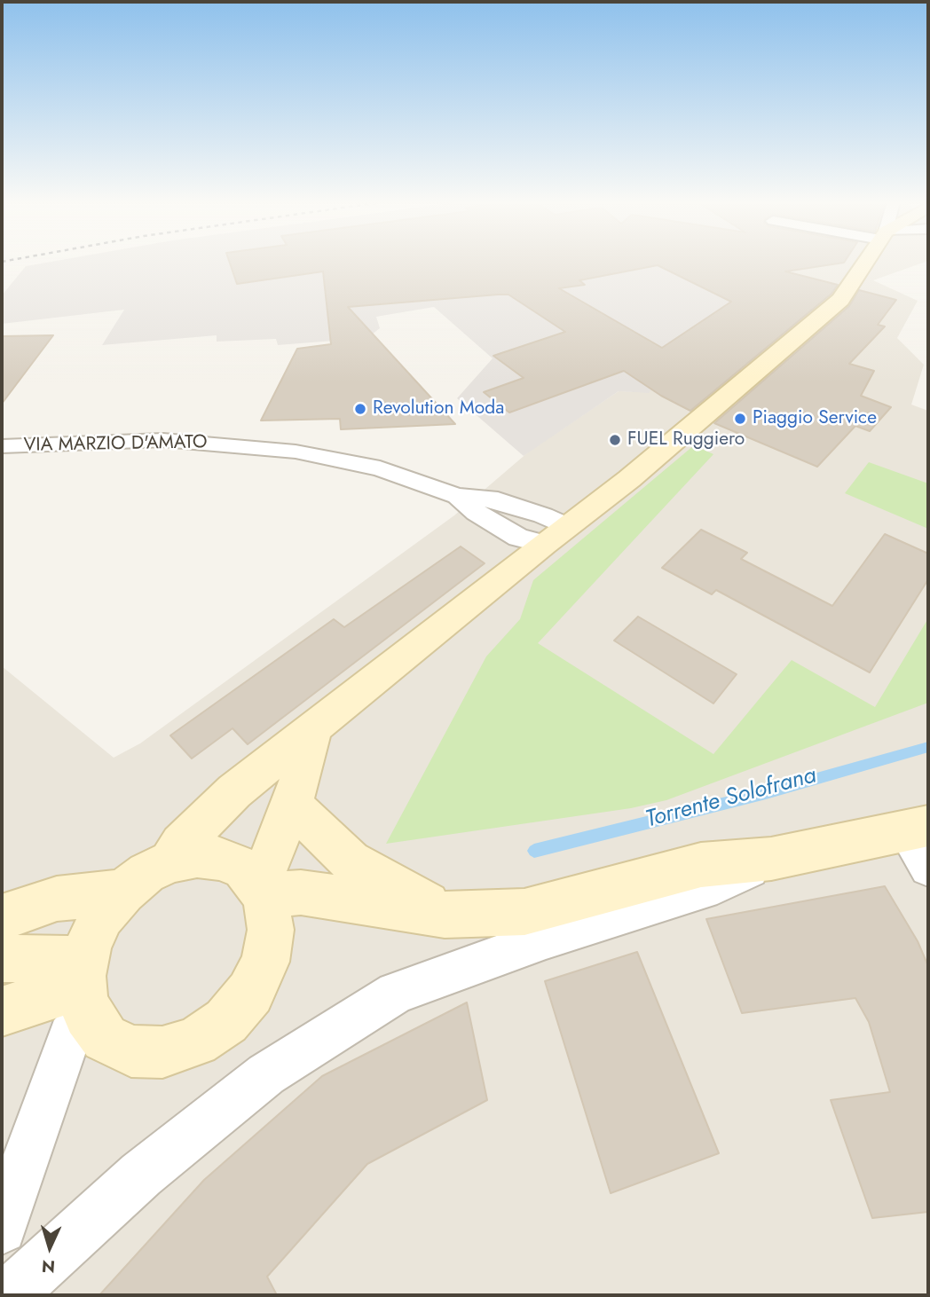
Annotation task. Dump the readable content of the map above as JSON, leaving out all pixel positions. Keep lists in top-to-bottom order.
{
  "streets": {
    "street": ["VIA MARZIO D'AMATO"]
  },
  "water": ["Torrente Solofrana"],
  "places": ["Revolution Moda", "Piaggio Service", "FUEL Ruggiero"],
  "north": "bottom"
}
